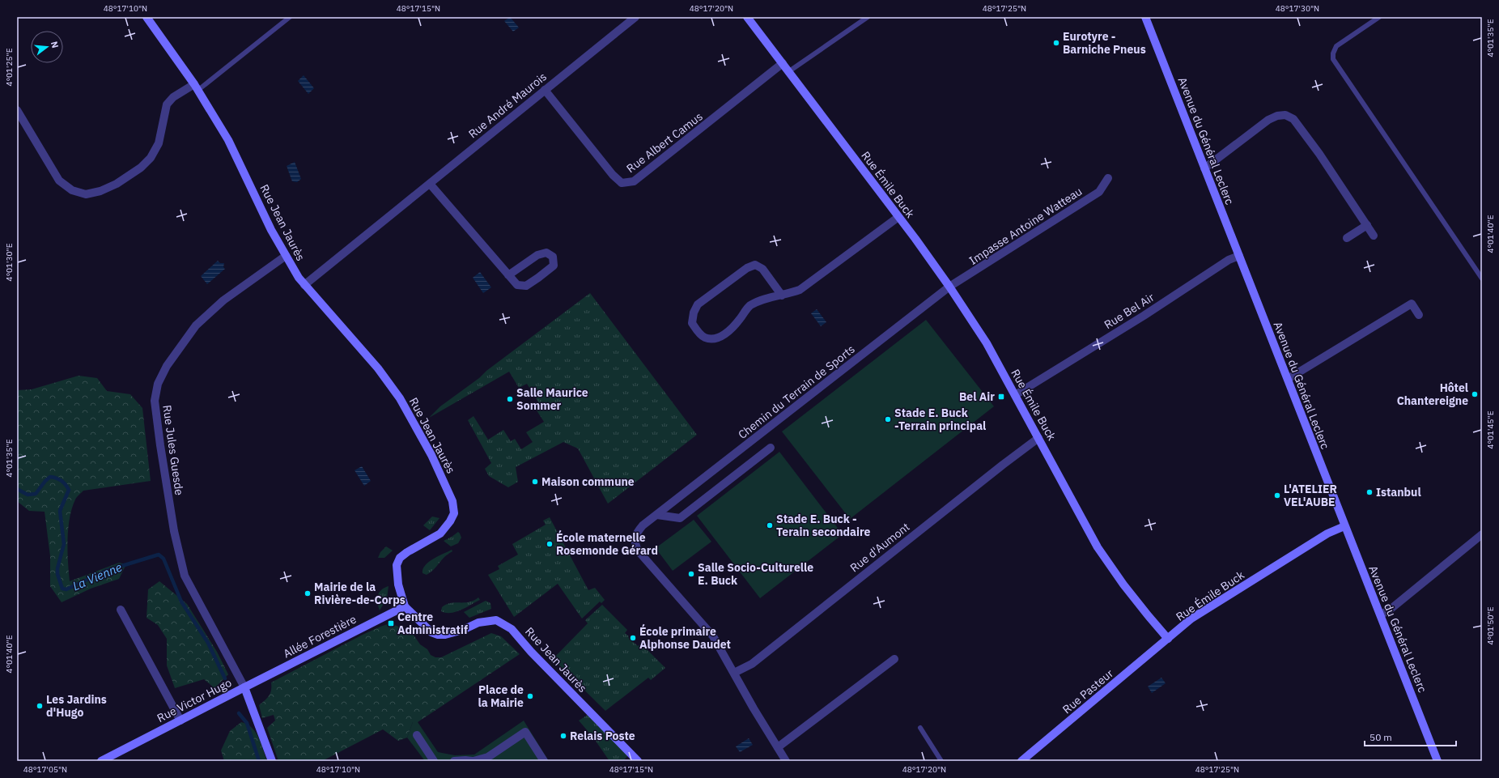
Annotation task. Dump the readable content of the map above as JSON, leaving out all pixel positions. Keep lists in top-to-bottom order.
{
  "streets": {
    "street": [
      "Rue André Maurois",
      "Avenue du Général Leclerc",
      "Rue Albert Camus",
      "Rue Émile Buck",
      "Rue Jean Jaurès",
      "Impasse Antoine Watteau",
      "Rue Bel Air",
      "Chemin du Terrain de Sports",
      "Rue Jules Guesde",
      "Rue d'Aumont",
      "Allée Forestière",
      "Rue Pasteur",
      "Rue Victor Hugo"
    ]
  },
  "crossings": [
    ["Rue André Maurois", "Rue Albert Camus"],
    ["Rue André Maurois", "Rue Jean Jaurès"],
    ["Avenue du Général Leclerc", "Rue Émile Buck"],
    ["Avenue du Général Leclerc", "Rue Bel Air"],
    ["Rue Albert Camus", "Rue Émile Buck"],
    ["Rue Émile Buck", "Impasse Antoine Watteau"],
    ["Rue Émile Buck", "Rue Bel Air"],
    ["Rue Émile Buck", "Chemin du Terrain de Sports"],
    ["Rue Émile Buck", "Rue d'Aumont"],
    ["Rue Émile Buck", "Rue Pasteur"],
    ["Rue Jean Jaurès", "Rue Jules Guesde"],
    ["Rue Jean Jaurès", "Allée Forestière"],
    ["Impasse Antoine Watteau", "Chemin du Terrain de Sports"],
    ["Chemin du Terrain de Sports", "Rue d'Aumont"],
    ["Rue Jules Guesde", "Allée Forestière"],
    ["Rue Jules Guesde", "Rue Victor Hugo"],
    ["Allée Forestière", "Rue Victor Hugo"]
  ],
  "water": ["La Vienne"],
  "places": {
    "other": [
      "Eurotyre - Barniche Pneus",
      "Hôtel Chantereigne",
      "Salle Maurice Sommer",
      "Stade E. Buck -Terrain principal",
      "Maison commune",
      "Istanbul",
      "L'ATELIER VEL'AUBE",
      "Stade E. Buck - Terain secondaire",
      "École maternelle Rosemonde Gérard",
      "Salle Socio-Culturelle E. Buck",
      "Mairie de la Rivière-de-Corps",
      "École primaire Alphonse Daudet",
      "Place de la Mairie",
      "Les Jardins d'Hugo",
      "Relais Poste"
    ],
    "transit": ["Bel Air", "Centre Administratif"]
  },
  "scale_bar": "50 m",
  "north": "right",
  "coordinates": [
    "48°17'10\"N",
    "48°17'15\"N",
    "48°17'20\"N",
    "48°17'25\"N",
    "48°17'30\"N",
    "4°01'35\"E",
    "4°01'25\"E",
    "4°01'40\"E",
    "4°01'30\"E",
    "4°01'45\"E",
    "4°01'50\"E",
    "48°17'05\"N"
  ]
}
